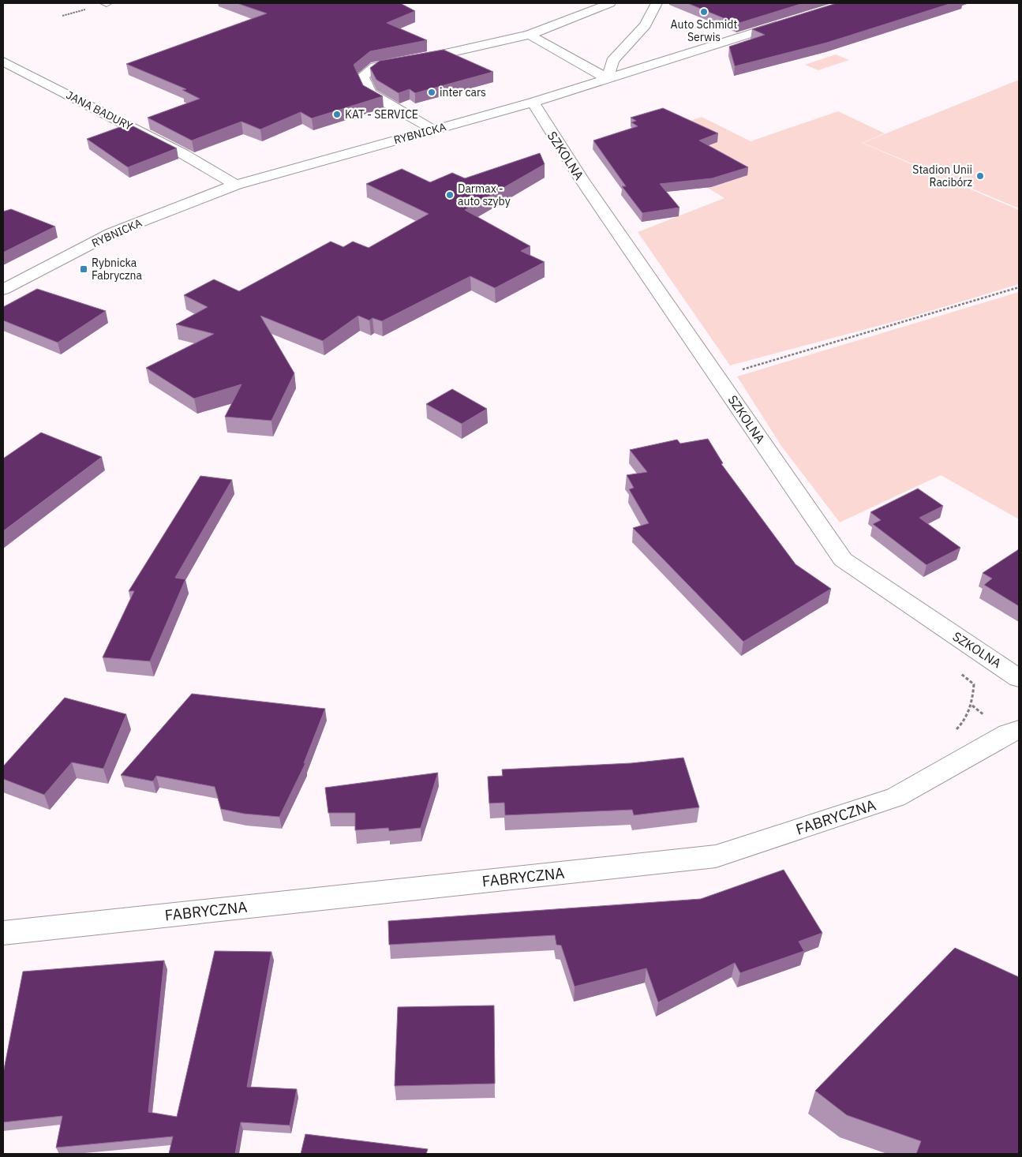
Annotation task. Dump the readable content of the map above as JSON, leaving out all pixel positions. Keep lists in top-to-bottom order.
{
  "streets": {
    "street": [
      "JANA BADURY",
      "RYBNICKA",
      "SZKOLNA",
      "FABRYCZNA"
    ]
  },
  "crossings": [
    ["JANA BADURY", "RYBNICKA"],
    ["RYBNICKA", "SZKOLNA"]
  ],
  "places": {
    "other": [
      "Auto Schmidt Serwis",
      "inter cars",
      "KAT - SERVICE",
      "Stadion Unii Racibórz",
      "Darmax - auto szyby"
    ],
    "transit": ["Rybnicka Fabryczna"]
  }
}
